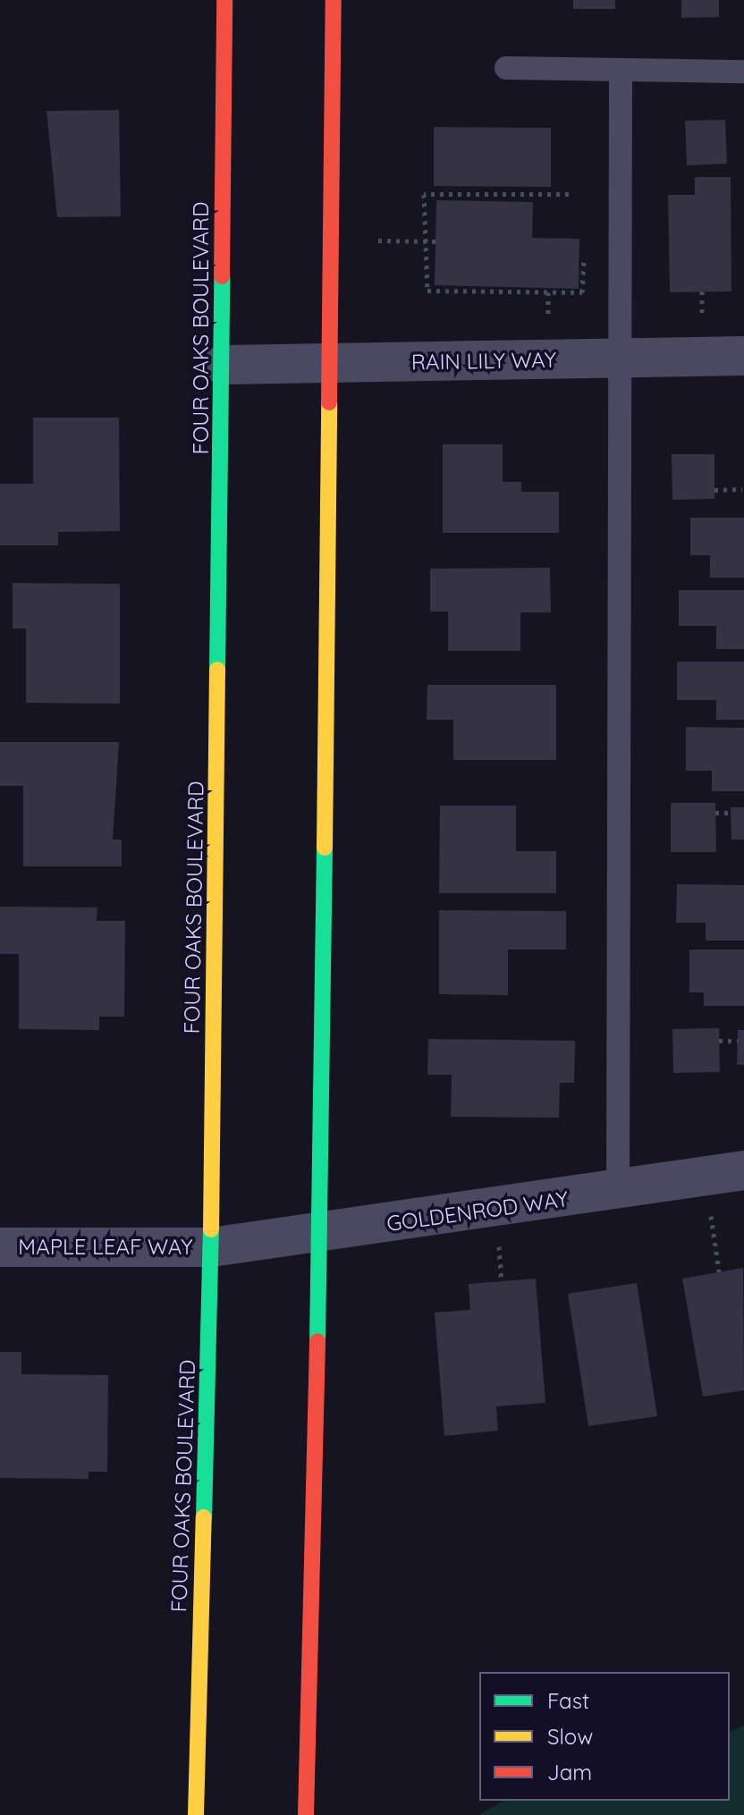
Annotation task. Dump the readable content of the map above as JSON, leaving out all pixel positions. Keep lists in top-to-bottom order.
{
  "streets": {
    "street": [
      "FOUR OAKS BOULEVARD",
      "RAIN LILY WAY",
      "GOLDENROD WAY",
      "MAPLE LEAF WAY"
    ]
  },
  "crossings": [
    ["FOUR OAKS BOULEVARD", "RAIN LILY WAY"],
    ["FOUR OAKS BOULEVARD", "GOLDENROD WAY"],
    ["FOUR OAKS BOULEVARD", "MAPLE LEAF WAY"],
    ["GOLDENROD WAY", "MAPLE LEAF WAY"]
  ],
  "legend": ["Fast", "Slow", "Jam"]
}
